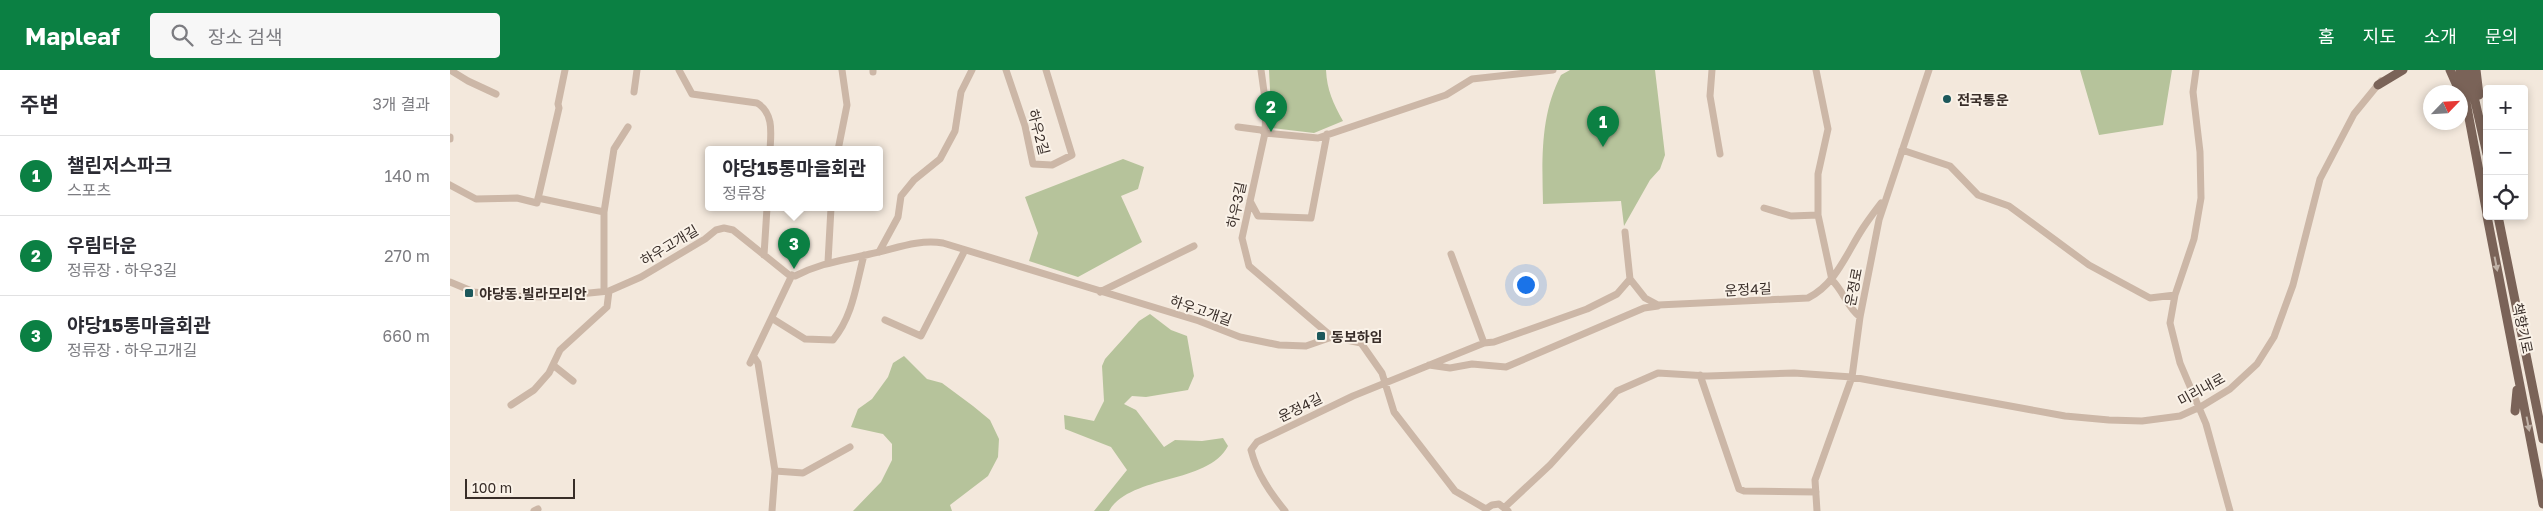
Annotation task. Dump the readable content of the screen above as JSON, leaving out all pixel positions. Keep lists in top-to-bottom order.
{
  "streets": {
    "main road": ["책향기로"],
    "street": [
      "하우2길",
      "하우3길",
      "하우고개길",
      "운정로",
      "운정4길",
      "미리내로"
    ]
  },
  "crossings": [
    ["하우3길", "하우고개길"],
    ["운정로", "운정4길"],
    ["운정로", "미리내로"]
  ],
  "places": {
    "other": ["전국통운"],
    "transit": ["야당동.빌라모리안", "동보하임"]
  },
  "scale_bar": "100 m",
  "north": "top right",
  "page": {
    "header": "Mapleaf",
    "search": "장소 검색",
    "nav": [
      "홈",
      "지도",
      "소개",
      "문의"
    ],
    "heading": ["주변", "3개 결과"],
    "map_buttons": ["+", "−"],
    "pins": ["2", "1", "3"],
    "list": [
      {
        "mark": "1",
        "name": "챌린저스파크",
        "note": "스포츠",
        "value": "140 m"
      },
      {
        "mark": "2",
        "name": "우림타운",
        "note": "정류장 · 하우3길",
        "value": "270 m"
      },
      {
        "mark": "3",
        "name": "야당15통마을회관",
        "note": "정류장 · 하우고개길",
        "value": "660 m"
      }
    ],
    "popup": ["야당15통마을회관", "정류장"],
    "scale": "100 m"
  }
}
